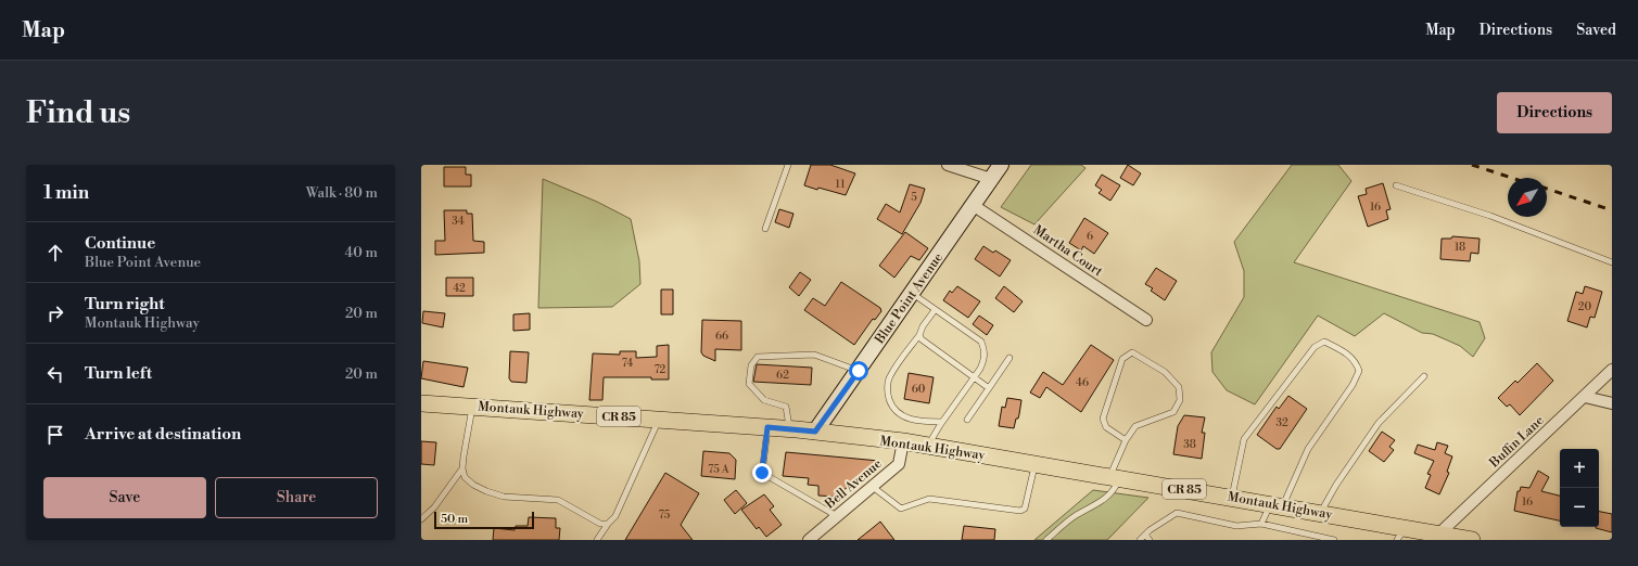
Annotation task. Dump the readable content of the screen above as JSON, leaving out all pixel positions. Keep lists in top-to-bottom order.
{
  "streets": {
    "main road": ["Montauk Highway", "CR 85"],
    "street": [
      "Martha Court",
      "Blue Point Avenue",
      "Buffin Lane",
      "Bell Avenue"
    ]
  },
  "crossings": [
    ["Martha Court", "Blue Point Avenue"],
    ["Blue Point Avenue", "Montauk Highway"],
    ["Montauk Highway", "CR 85"],
    ["Montauk Highway", "Buffin Lane"],
    ["Montauk Highway", "Bell Avenue"],
    ["CR 85", "Buffin Lane"]
  ],
  "house_numbers": [
    "11",
    "5",
    "16",
    "34",
    "6",
    "18",
    "42",
    "20",
    "66",
    "74",
    "72",
    "62",
    "46",
    "60",
    "32",
    "38",
    "75 A",
    "16",
    "75"
  ],
  "scale_bar": "50 m",
  "north": "bottom left",
  "page": {
    "header": "Map",
    "nav": ["Map", "Directions", "Saved"],
    "buttons": [
      "Directions",
      ["Save", "Share"]
    ],
    "title": "Find us",
    "heading": ["1 min", "Walk · 80 m"],
    "list": [
      ["Continue", "Blue Point Avenue", "40 m"],
      ["Turn right", "Montauk Highway", "20 m"],
      ["Turn left", "20 m"],
      "Arrive at destination"
    ],
    "map_buttons": ["+", "−"],
    "scale": "50 m"
  }
}
